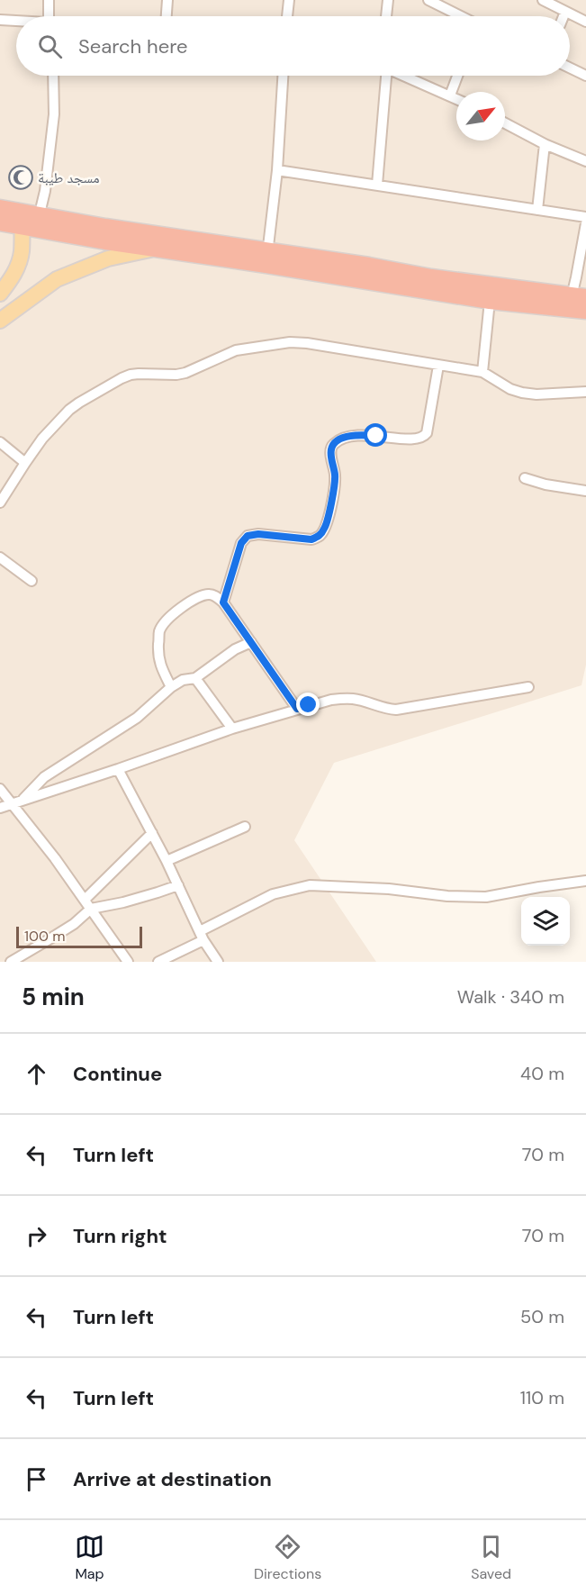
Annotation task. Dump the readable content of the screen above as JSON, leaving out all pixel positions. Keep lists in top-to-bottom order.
{
  "places": {
    "mosque": ["مسجد طيبة"]
  },
  "scale_bar": "100 m",
  "north": "top right",
  "page": {
    "search": "Search here",
    "scale": "100 m",
    "heading": ["5 min", "Walk · 340 m"],
    "list": [
      ["Continue", "40 m"],
      ["Turn left", "70 m"],
      ["Turn right", "70 m"],
      ["Turn left", "50 m"],
      ["Turn left", "110 m"],
      "Arrive at destination"
    ],
    "nav": ["Map", "Directions", "Saved"]
  }
}
